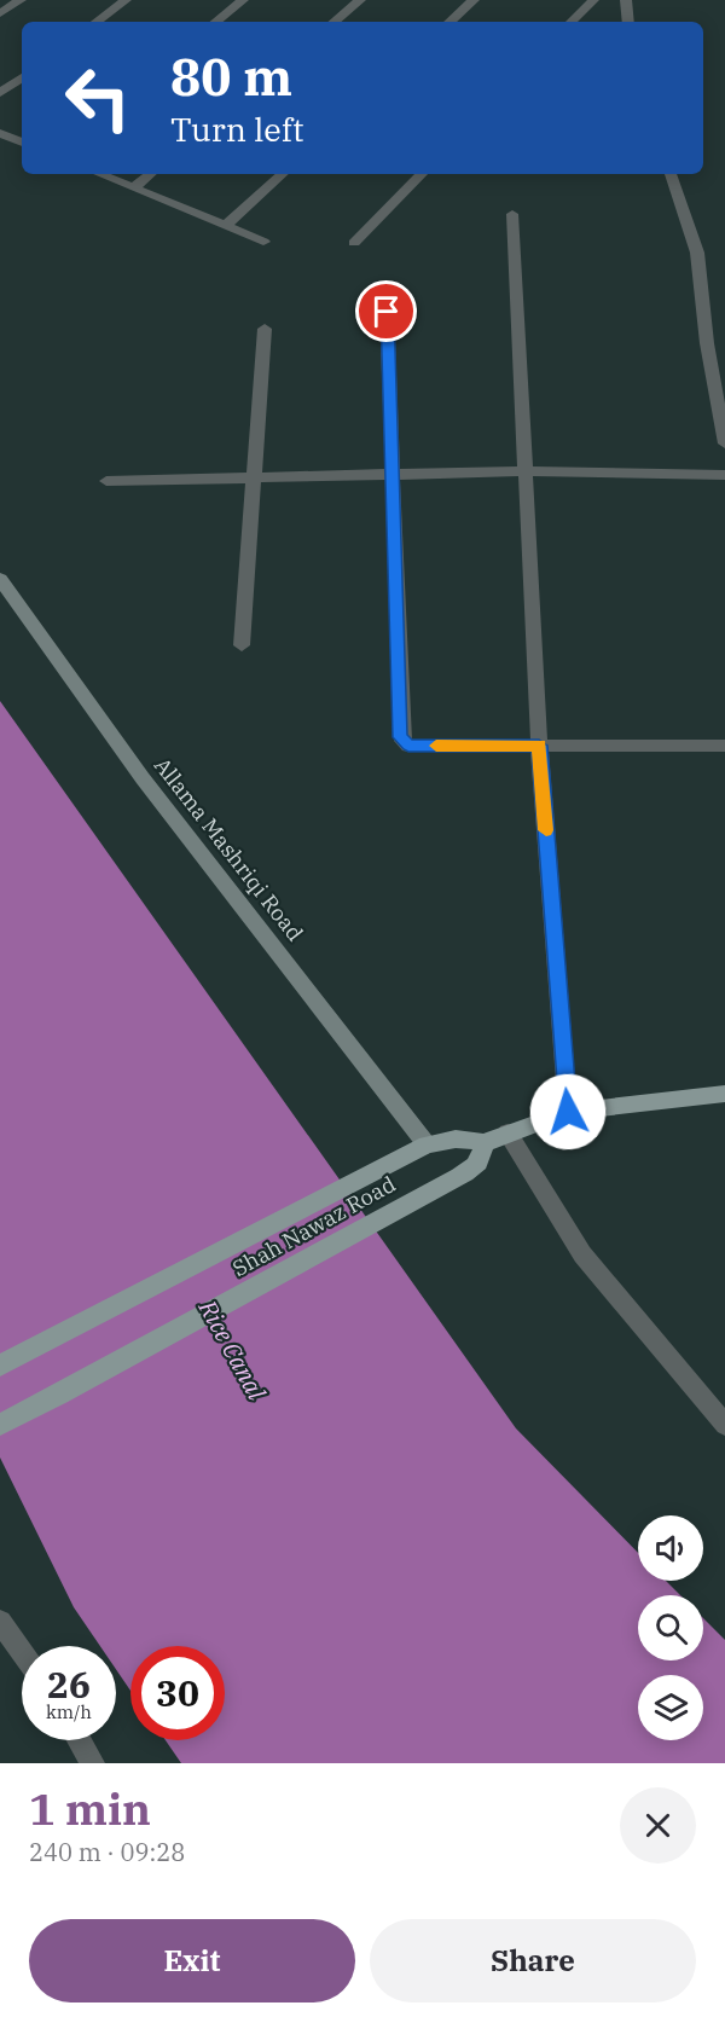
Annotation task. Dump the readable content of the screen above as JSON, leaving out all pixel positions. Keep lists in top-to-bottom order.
{
  "streets": {
    "main road": ["Allama Mashriqi Road", "Shah Nawaz Road"]
  },
  "crossings": [
    ["Allama Mashriqi Road", "Shah Nawaz Road"]
  ],
  "water": ["Rice Canal"],
  "page": {
    "turn": ["80 m", "Turn left"],
    "speed": "26 km/h",
    "limit": "30",
    "heading": ["1 min", "240 m · 09:28"],
    "buttons": ["Exit", "Share"]
  }
}
